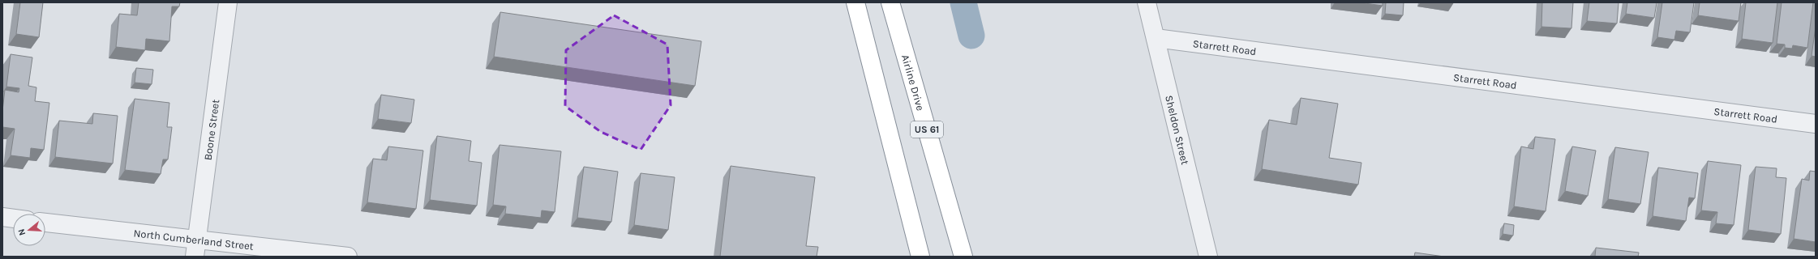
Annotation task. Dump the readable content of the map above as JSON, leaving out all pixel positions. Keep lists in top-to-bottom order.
{
  "streets": {
    "highway": ["Airline Drive", "US 61"],
    "street": [
      "Starrett Road",
      "Boone Street",
      "Sheldon Street",
      "North Cumberland Street"
    ]
  },
  "crossings": [
    ["Starrett Road", "Sheldon Street"],
    ["Boone Street", "North Cumberland Street"]
  ],
  "north": "left"
}
